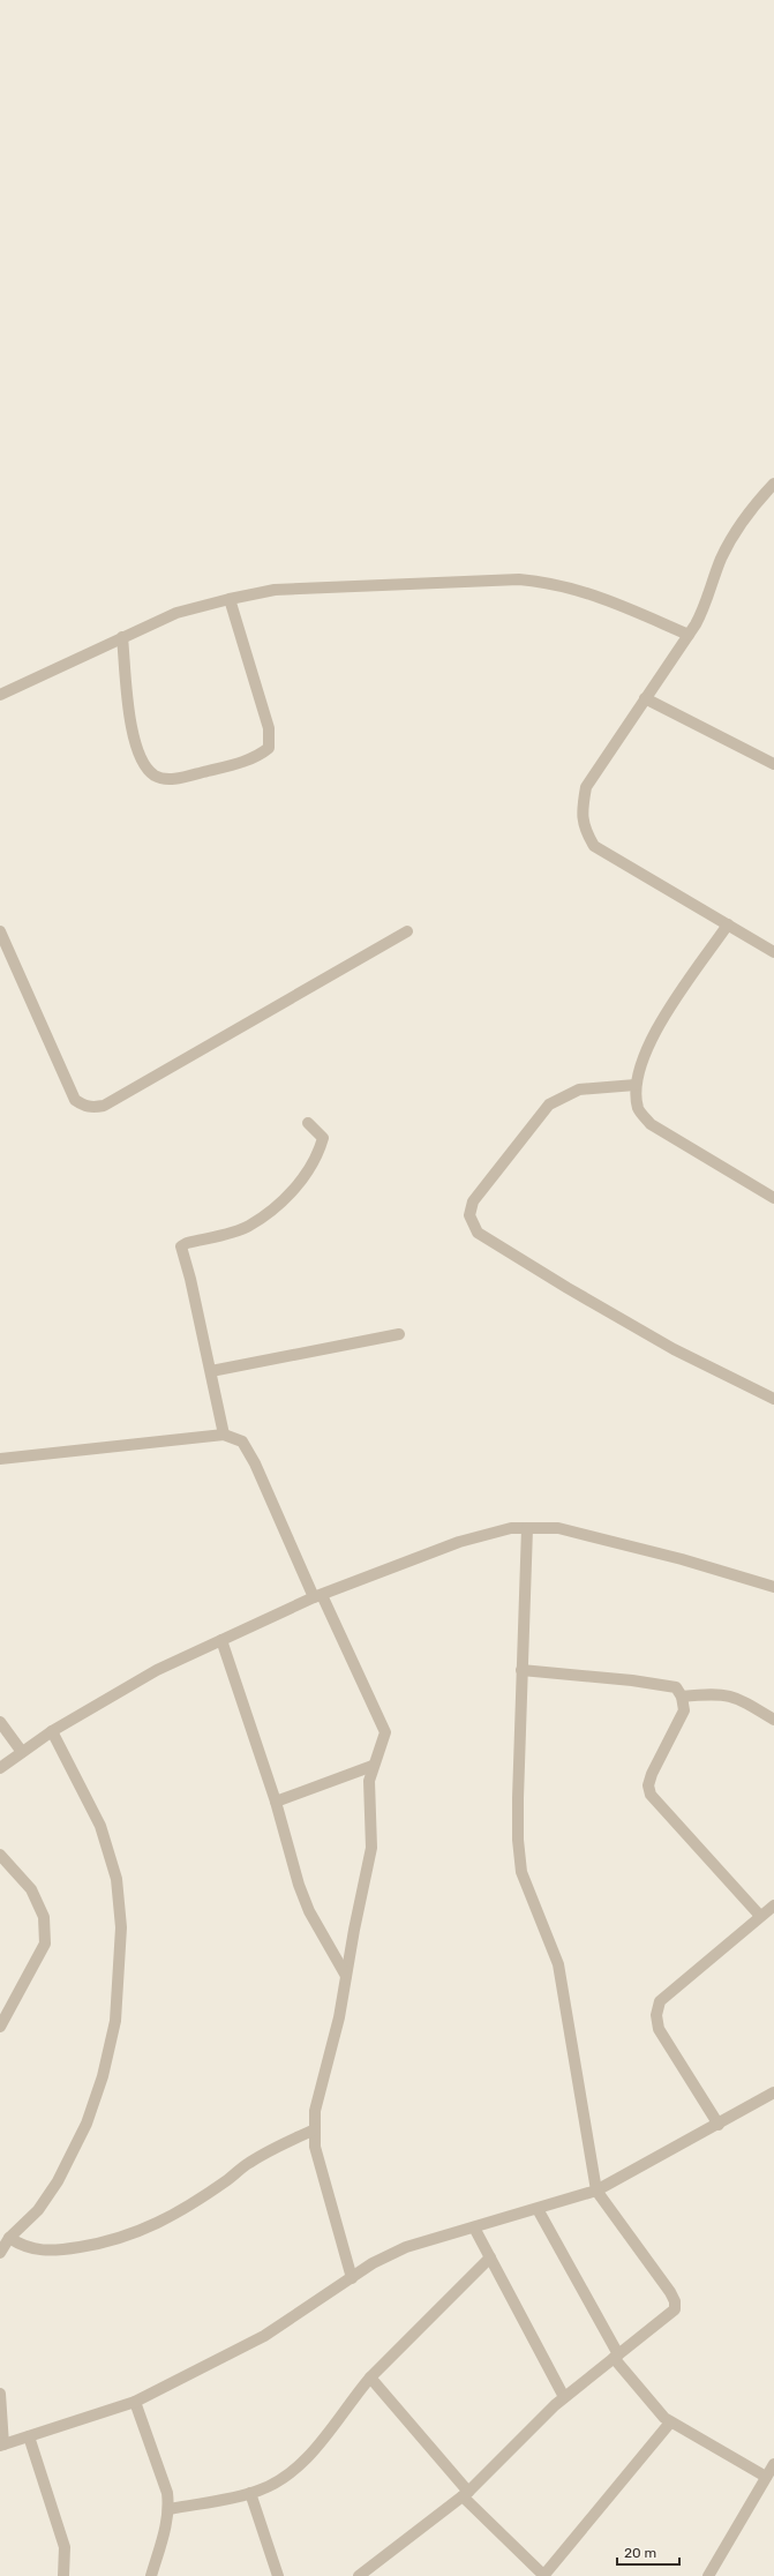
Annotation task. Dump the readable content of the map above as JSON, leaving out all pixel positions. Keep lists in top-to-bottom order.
{
  "scale_bar": "20 m"
}
